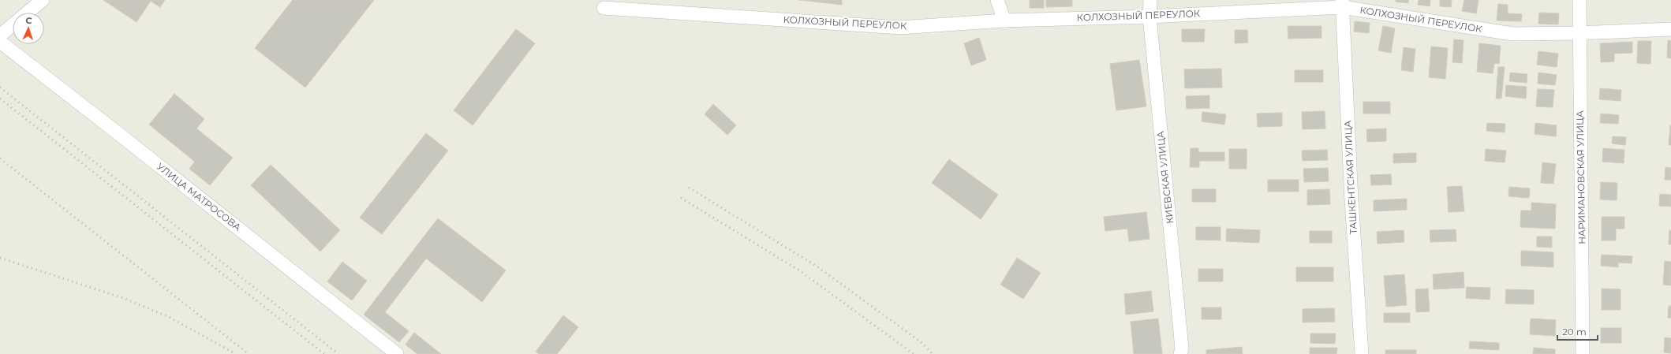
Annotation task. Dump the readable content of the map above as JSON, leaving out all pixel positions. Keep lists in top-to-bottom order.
{
  "streets": {
    "street": [
      "КОЛХОЗНЫЙ ПЕРЕУЛОК",
      "КИЕВСКАЯ УЛИЦА",
      "ТАШКЕНТСКАЯ УЛИЦА",
      "НАРИМАНОВСКАЯ УЛИЦА",
      "УЛИЦА МАТРОСОВА"
    ]
  },
  "crossings": [
    ["КОЛХОЗНЫЙ ПЕРЕУЛОК", "КИЕВСКАЯ УЛИЦА"],
    ["КОЛХОЗНЫЙ ПЕРЕУЛОК", "ТАШКЕНТСКАЯ УЛИЦА"],
    ["КОЛХОЗНЫЙ ПЕРЕУЛОК", "НАРИМАНОВСКАЯ УЛИЦА"]
  ],
  "scale_bar": "20 m",
  "north": "top"
}
